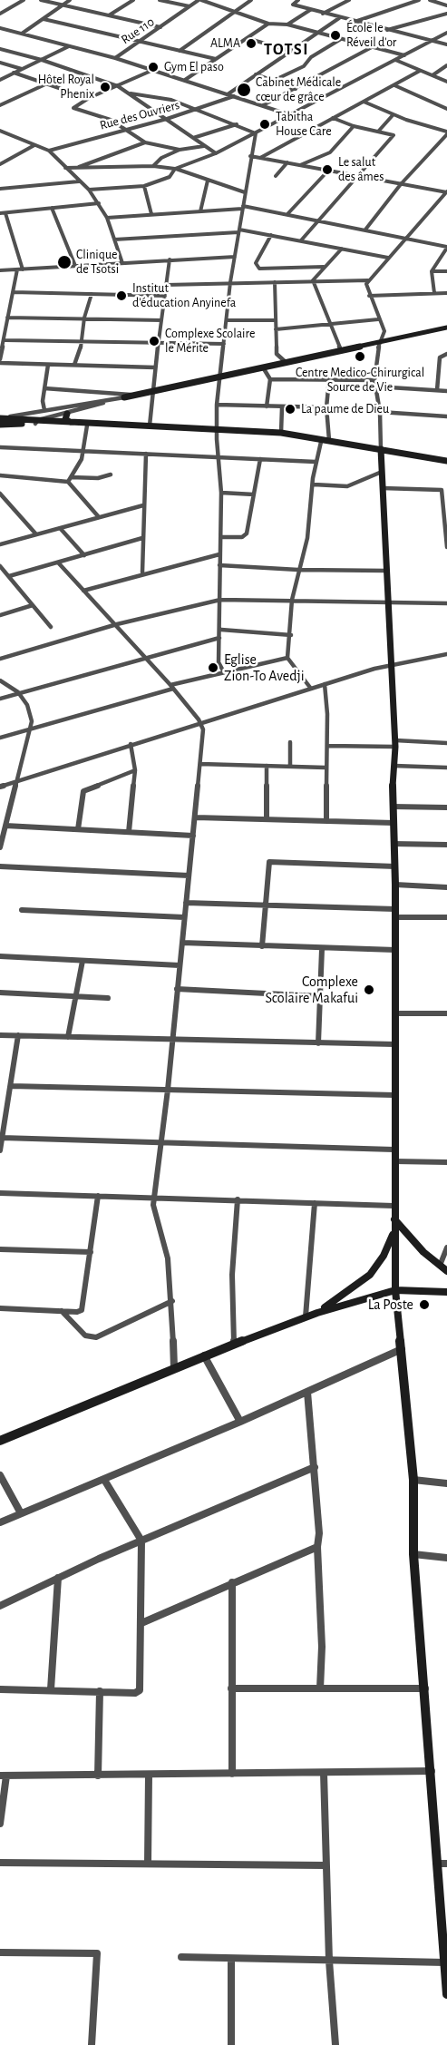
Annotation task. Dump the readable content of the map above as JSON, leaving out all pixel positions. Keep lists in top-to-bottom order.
{
  "streets": {
    "street": ["Rue 110", "Rue des Ouvriers"]
  },
  "districts": ["TOTSI"],
  "places": [
    "École le Réveil d'or",
    "ALMA",
    "Gym El paso",
    "Hôtel Royal Phenix",
    "Cabinet Médicale cœur de grâce",
    "Tabitha House Care",
    "Le salut des âmes",
    "Clinique de Tsotsi",
    "Institut d'éducation Anyinefa",
    "Complexe Scolaire le Mérite",
    "Centre Medico-Chirurgical Source de Vie",
    "La paume de Dieu",
    "Eglise Zion-To Avedji",
    "Complexe Scolaire Makafui",
    "La Poste"
  ]
}
